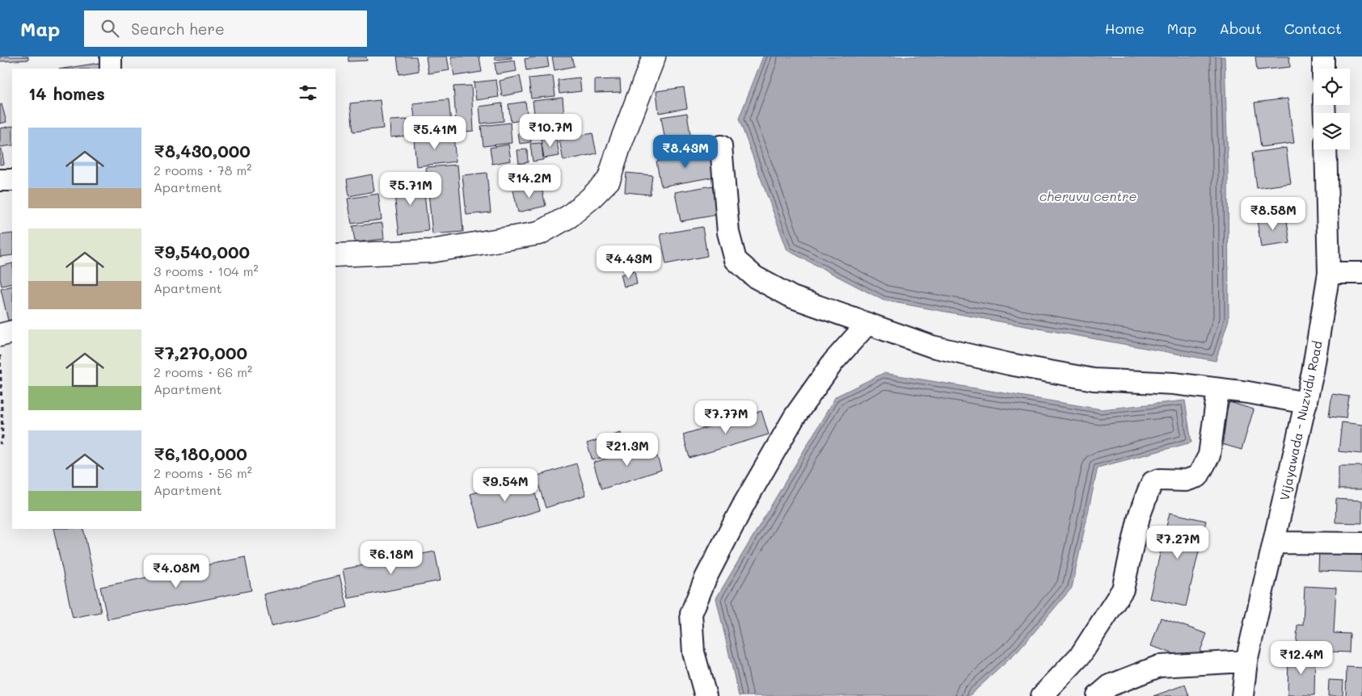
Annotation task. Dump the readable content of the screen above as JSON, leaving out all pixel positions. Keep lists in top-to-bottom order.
{
  "streets": {
    "street": ["Vijayawada - Nuzvidu Road"]
  },
  "water": ["cheruvu centre"],
  "page": {
    "header": "Map",
    "search": "Search here",
    "nav": [
      "Home",
      "Map",
      "About",
      "Contact"
    ],
    "heading": "14 homes",
    "price": [
      "₹10.7M",
      "₹5.41M",
      "₹8.43M",
      "₹14.2M",
      "₹5.71M",
      "₹8.58M",
      "₹4.43M",
      "₹7.77M",
      "₹21.3M",
      "₹9.54M",
      "₹7.27M",
      "₹6.18M",
      "₹4.08M",
      "₹12.4M"
    ],
    "list": [
      {
        "name": "₹8,430,000",
        "note": "2 rooms · 78 m² · Apartment"
      },
      {
        "name": "₹9,540,000",
        "note": "3 rooms · 104 m² · Apartment"
      },
      {
        "name": "₹7,270,000",
        "note": "2 rooms · 66 m² · Apartment"
      },
      {
        "name": "₹6,180,000",
        "note": "2 rooms · 56 m² · Apartment"
      }
    ]
  }
}
